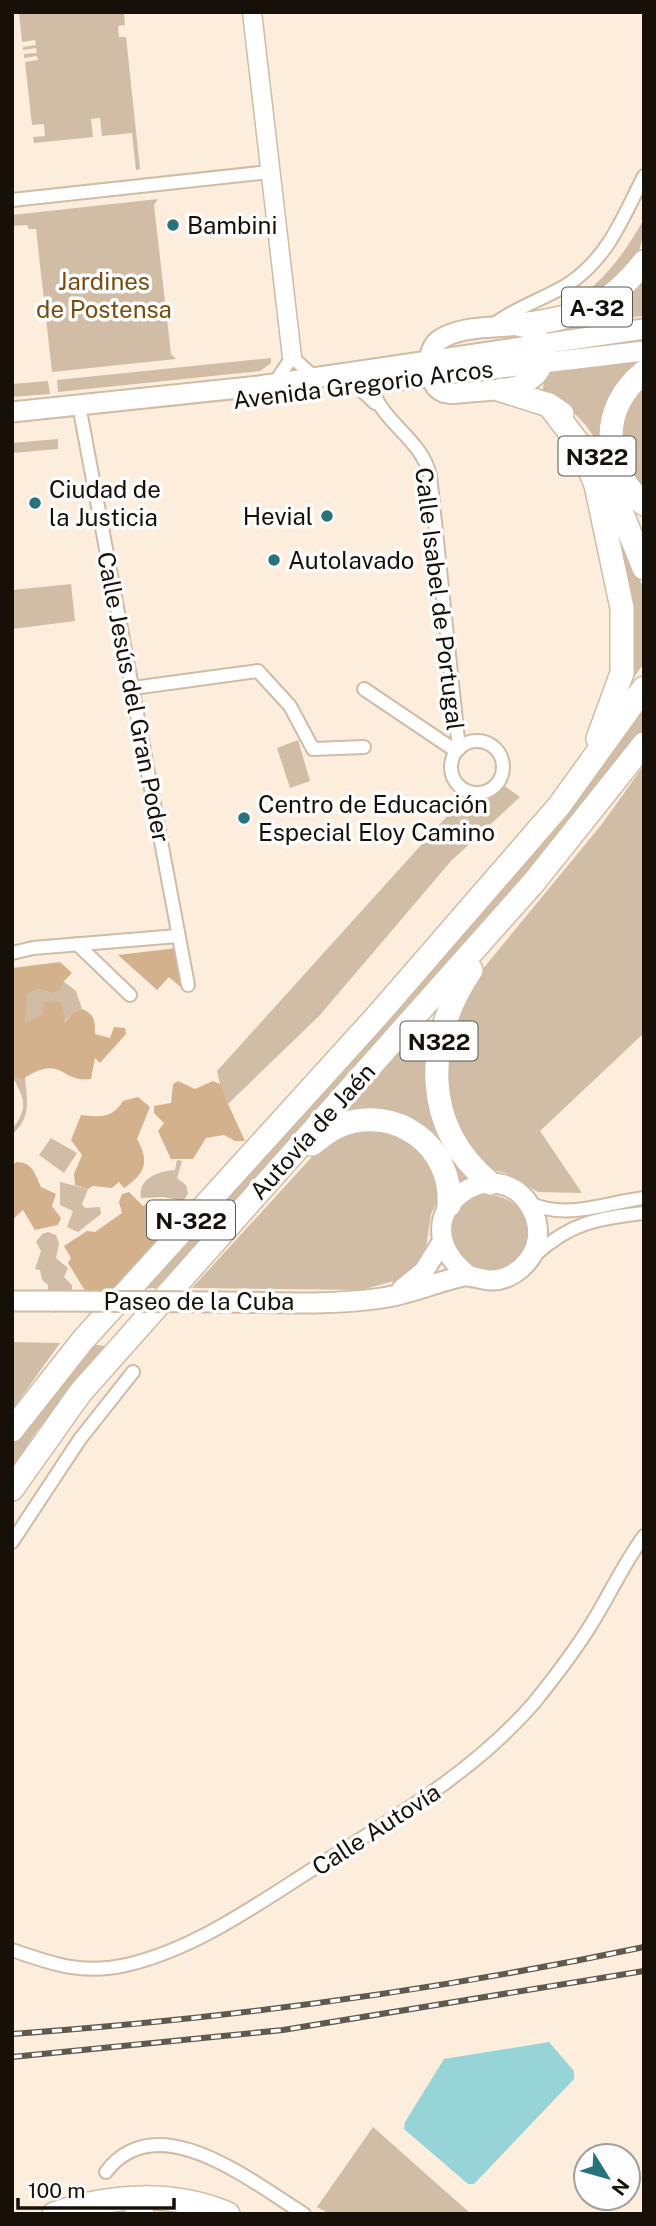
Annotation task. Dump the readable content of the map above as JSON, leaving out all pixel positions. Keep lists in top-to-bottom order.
{
  "streets": {
    "highway": [
      "A-32",
      "N322",
      "Autovía de Jaén",
      "N-322"
    ],
    "main road": ["Avenida Gregorio Arcos", "Paseo de la Cuba"],
    "street": ["Calle Isabel de Portugal", "Calle Jesús del Gran Poder", "Calle Autovía"]
  },
  "crossings": [
    ["Avenida Gregorio Arcos", "Calle Isabel de Portugal"],
    ["Avenida Gregorio Arcos", "Calle Jesús del Gran Poder"],
    ["N322", "Autovía de Jaén"],
    ["N322", "Paseo de la Cuba"]
  ],
  "parks": ["Jardines de Postensa"],
  "places": [
    "Bambini",
    "Ciudad de la Justicia",
    "Hevial",
    "Autolavado",
    "Centro de Educación Especial Eloy Camino"
  ],
  "scale_bar": "100 m",
  "north": "bottom right"
}
